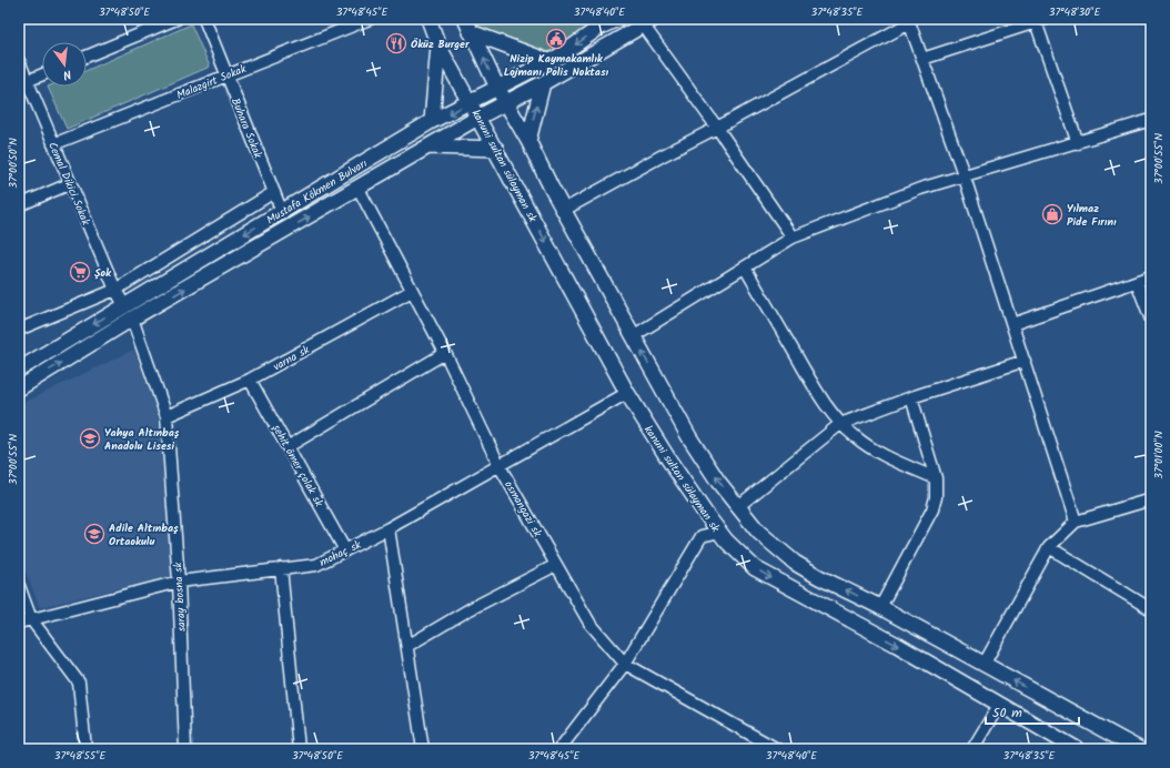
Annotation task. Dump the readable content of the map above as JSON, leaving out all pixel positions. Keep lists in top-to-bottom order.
{
  "streets": {
    "main road": ["kanuni sultan sülayman sk", "Mustafa Kökmen Bulvarı"],
    "street": [
      "Malazgirt Sokak",
      "Buhara Sokak",
      "Cemal Dikici Sokak",
      "varna sk",
      "şehit ömer çolak sk",
      "osmangazi sk",
      "mohaç sk",
      "saray bosna sk"
    ]
  },
  "crossings": [
    ["Malazgirt Sokak", "Buhara Sokak"],
    ["Malazgirt Sokak", "Cemal Dikici Sokak"],
    ["Buhara Sokak", "Mustafa Kökmen Bulvarı"],
    ["kanuni sultan sülayman sk", "Mustafa Kökmen Bulvarı"],
    ["kanuni sultan sülayman sk", "mohaç sk"],
    ["Cemal Dikici Sokak", "Mustafa Kökmen Bulvarı"],
    ["varna sk", "şehit ömer çolak sk"],
    ["varna sk", "osmangazi sk"],
    ["varna sk", "saray bosna sk"],
    ["şehit ömer çolak sk", "mohaç sk"],
    ["osmangazi sk", "mohaç sk"],
    ["mohaç sk", "saray bosna sk"]
  ],
  "places": {
    "public building": ["Nizip Kaymakamlık Lojmanı Polis Noktası"],
    "restaurant": ["Öküz Burger"],
    "shop": ["Yılmaz Pide Fırını"],
    "supermarket": ["Şok"],
    "school or university": ["Yahya Altınbaş Anadolu Lisesi", "Adile Altınbaş Ortaokulu"]
  },
  "scale_bar": "50 m",
  "north": "bottom",
  "coordinates": [
    "37°48'50\"E",
    "37°48'45\"E",
    "37°48'40\"E",
    "37°48'35\"E",
    "37°48'30\"E",
    "37°00'55\"N",
    "37°00'50\"N",
    "37°01'00\"N",
    "37°48'55\"E"
  ]
}
